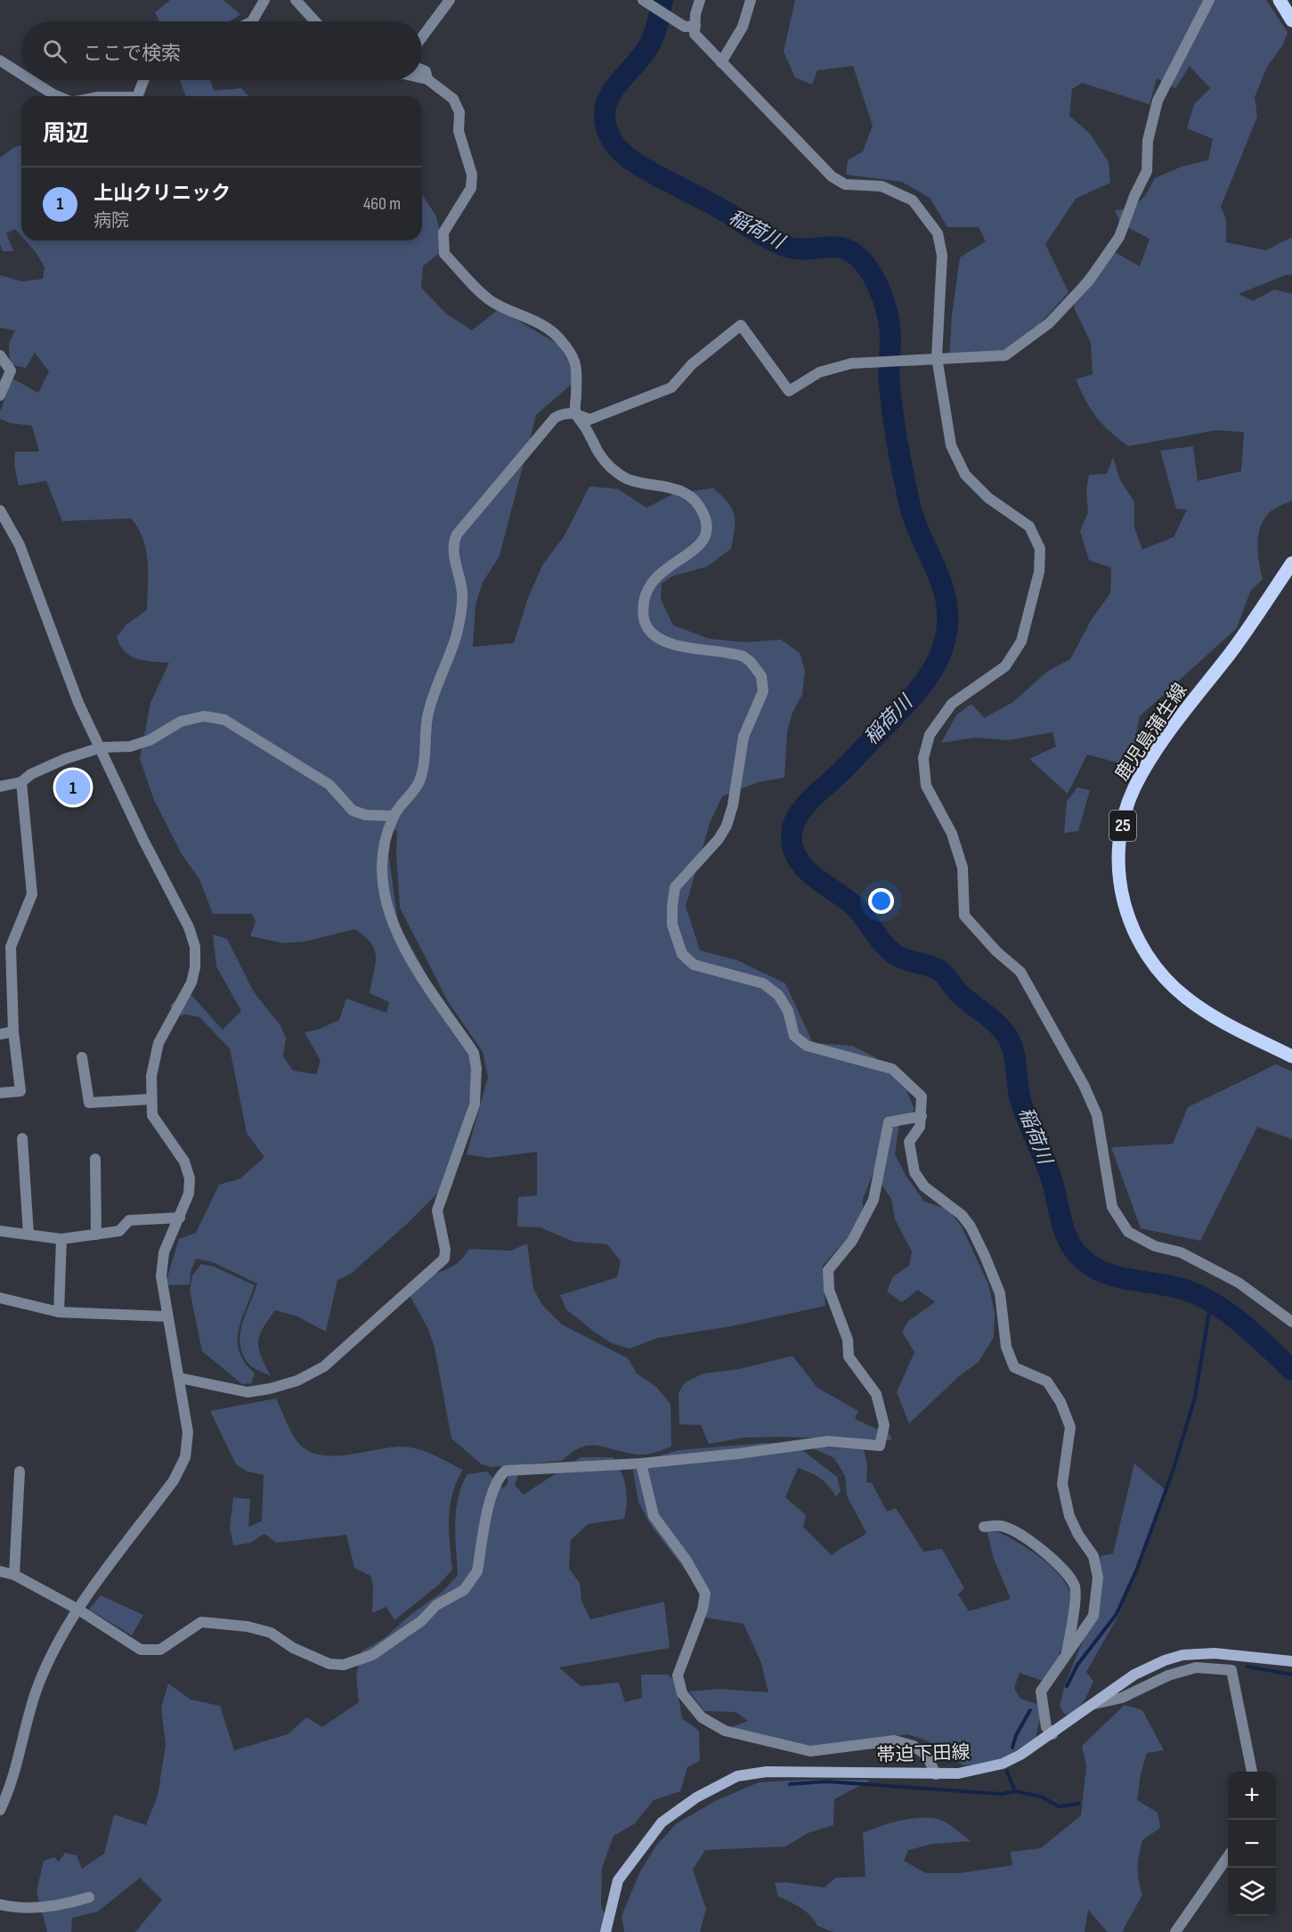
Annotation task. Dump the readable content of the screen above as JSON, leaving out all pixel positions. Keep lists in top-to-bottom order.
{
  "streets": {
    "main road": ["鹿児島蒲生線", "25", "帯迫下田線"]
  },
  "water": ["稲荷川"],
  "page": {
    "search": "ここで検索",
    "heading": "周辺",
    "list": [
      {
        "mark": "1",
        "name": "上山クリニック",
        "note": "病院",
        "value": "460 m"
      }
    ],
    "pins": "1",
    "map_buttons": ["+", "−"]
  }
}
